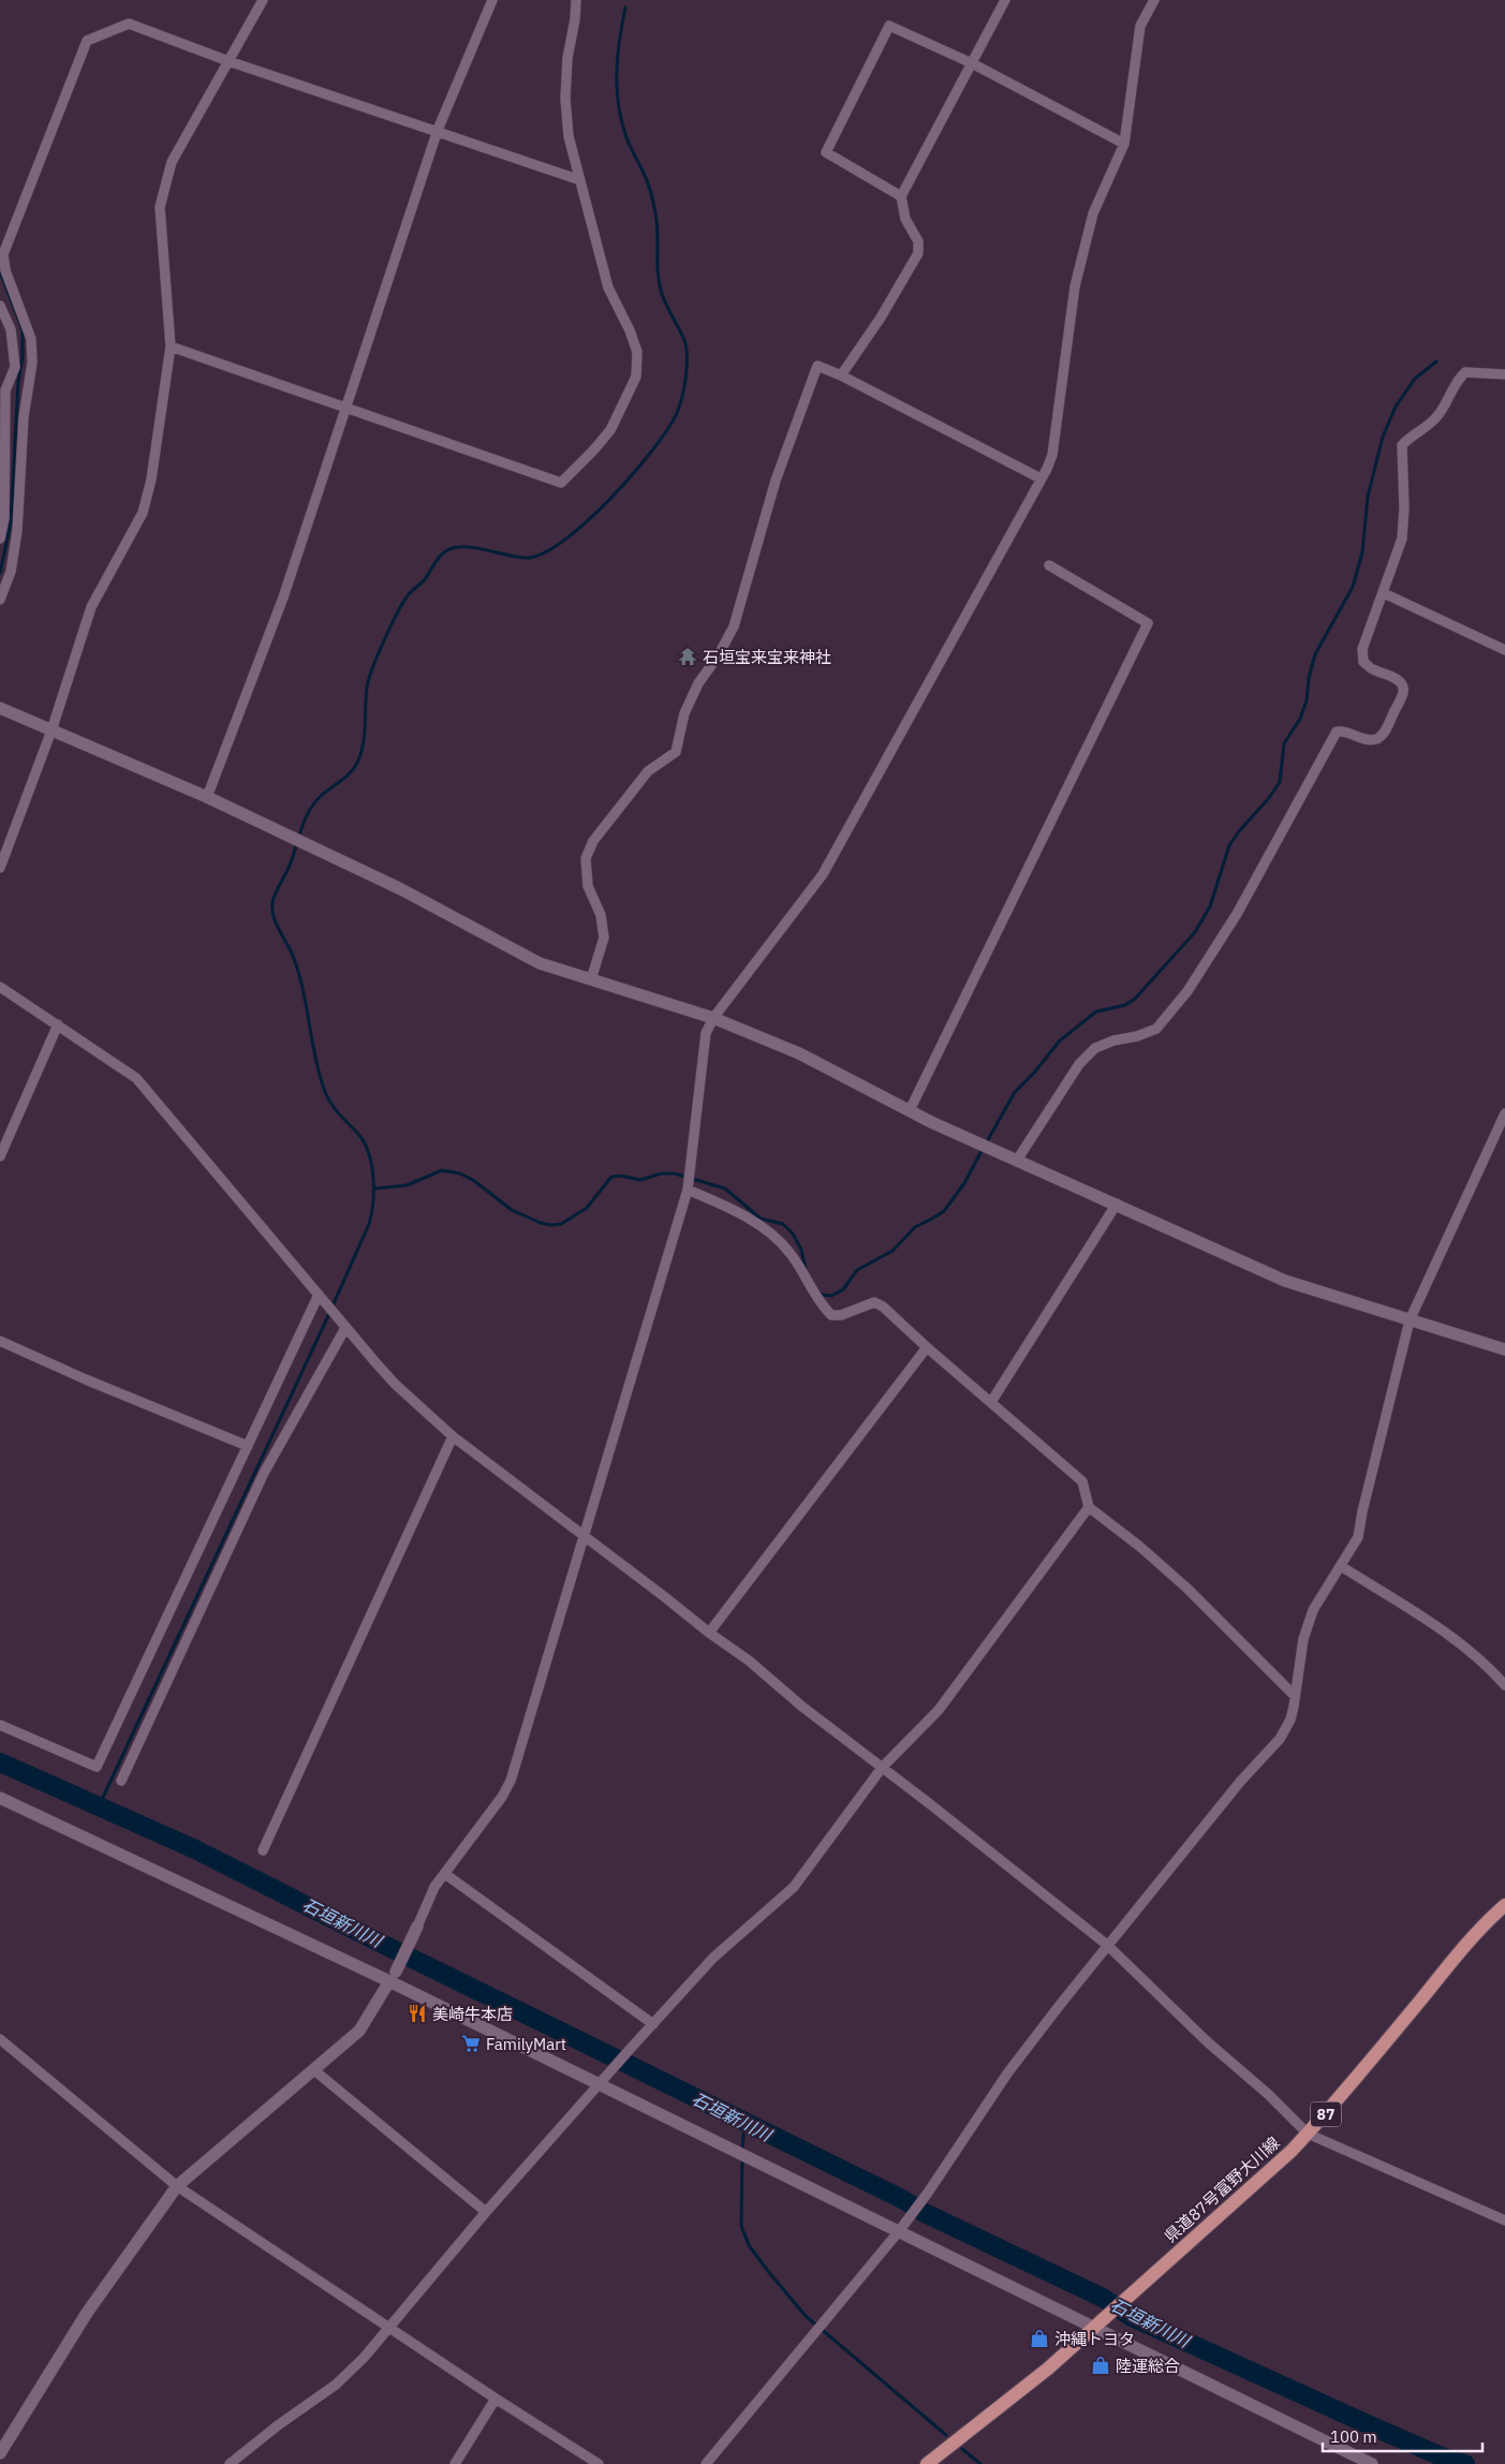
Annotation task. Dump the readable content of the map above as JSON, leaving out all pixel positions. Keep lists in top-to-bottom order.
{
  "streets": {
    "main road": ["87", "県道87号富野大川線"]
  },
  "water": ["石垣新川川"],
  "places": {
    "temple": ["石垣宝来宝来神社"],
    "restaurant": ["美崎牛本店"],
    "supermarket": ["FamilyMart"],
    "shop": ["沖縄トヨタ", "陸運総合"]
  },
  "scale_bar": "100 m"
}
